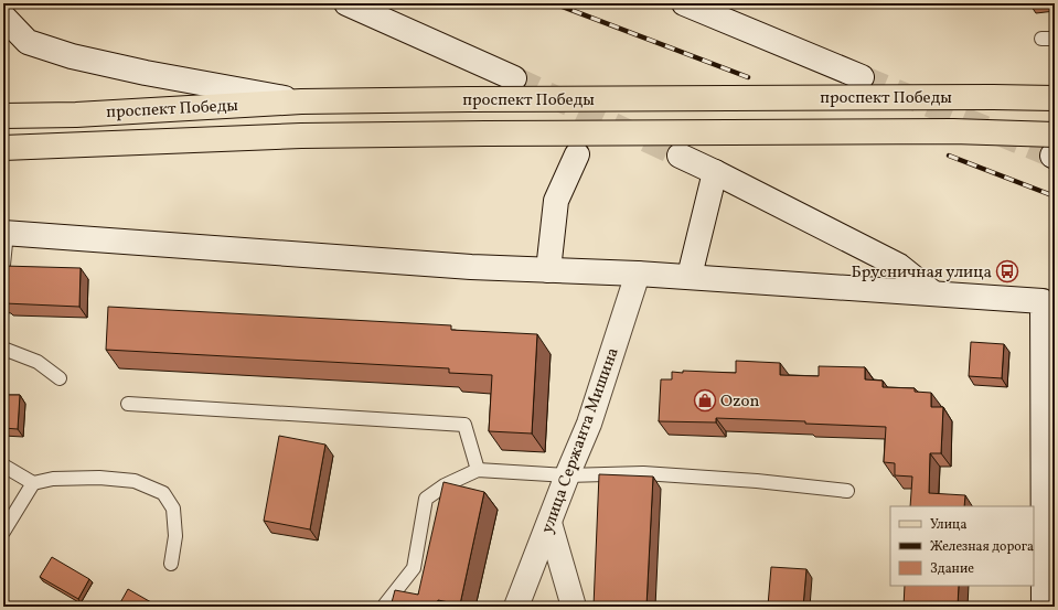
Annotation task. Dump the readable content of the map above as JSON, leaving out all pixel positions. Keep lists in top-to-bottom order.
{
  "streets": {
    "main road": ["проспект Победы"],
    "street": ["улица Сержанта Мишина"]
  },
  "places": {
    "bus stop": ["Брусничная улица"],
    "shop": ["Ozon"]
  },
  "legend": ["Улица", "Железная дорога", "Здание"]
}
